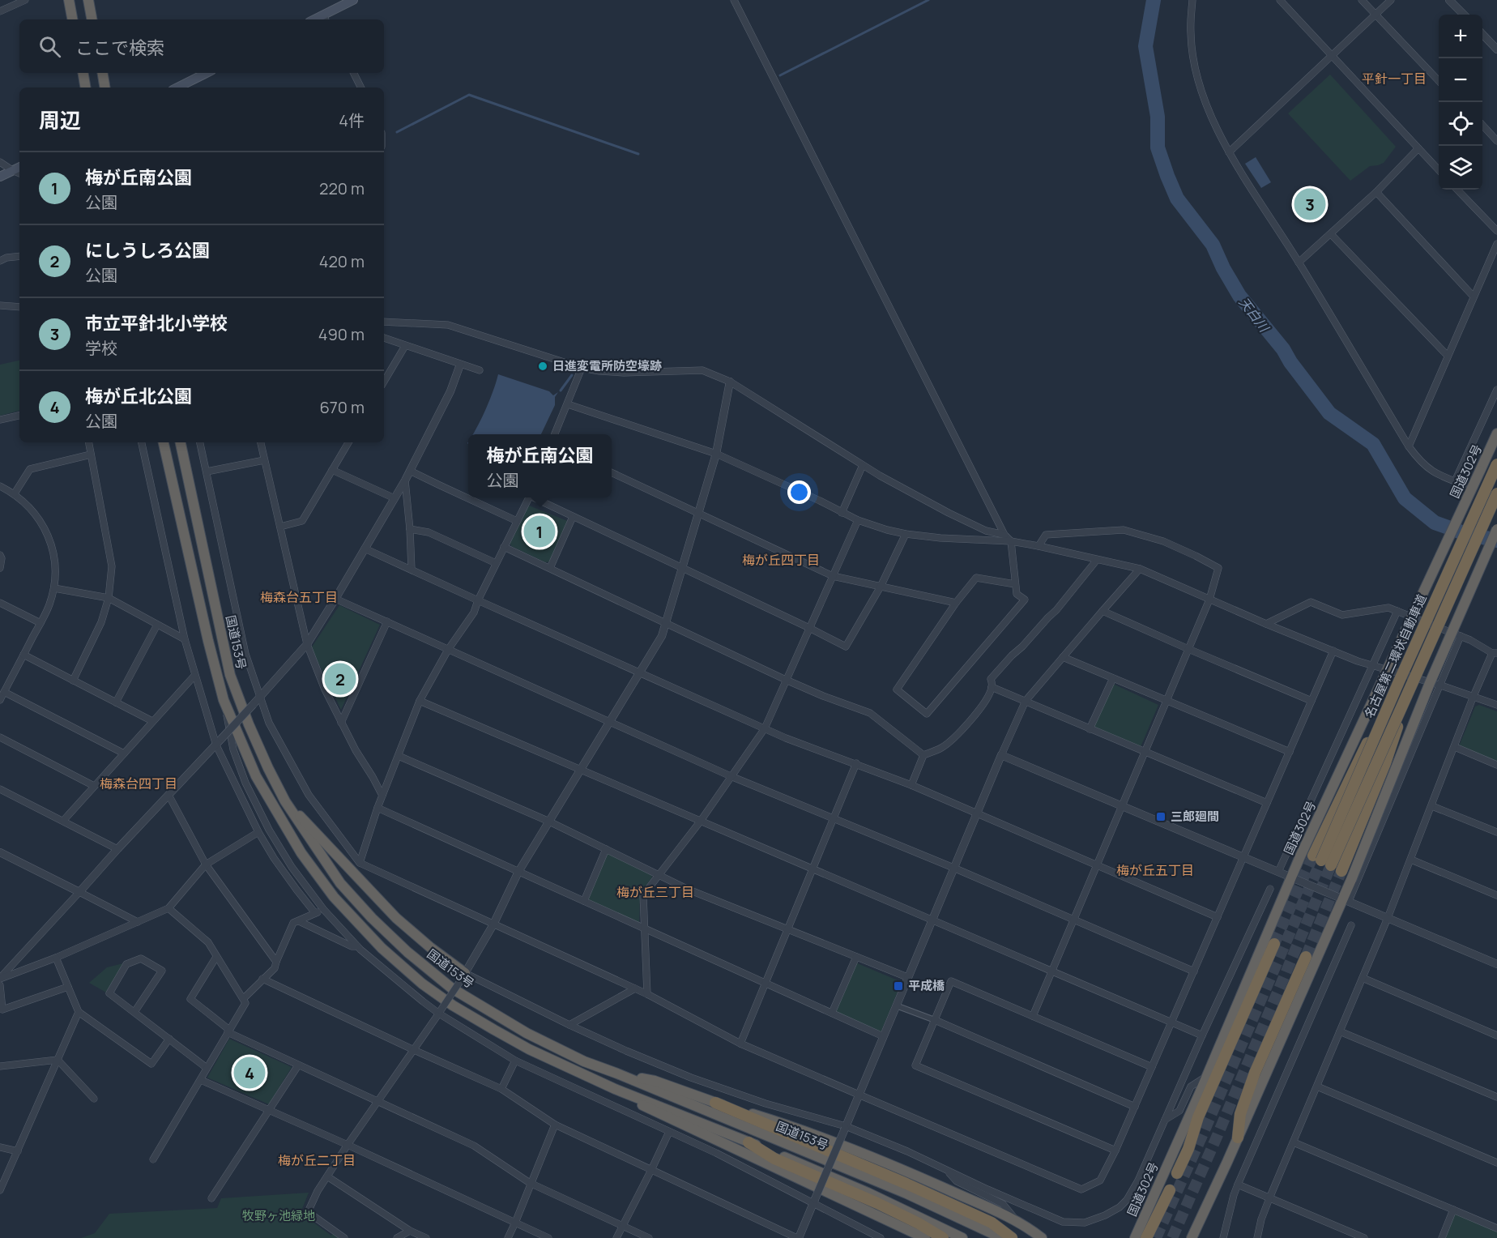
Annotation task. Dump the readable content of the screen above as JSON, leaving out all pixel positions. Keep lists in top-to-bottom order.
{
  "streets": {
    "highway": ["国道302号", "国道153号", "名古屋第二環状自動車道"]
  },
  "districts": [
    "平針一丁目",
    "梅が丘四丁目",
    "梅森台五丁目",
    "梅森台四丁目",
    "梅が丘五丁目",
    "梅が丘三丁目",
    "梅が丘二丁目"
  ],
  "water": ["天白川"],
  "parks": ["牧野ヶ池緑地"],
  "places": {
    "other": ["日進変電所防空壕跡"],
    "transit": ["三郎廻間", "平成橋"]
  },
  "page": {
    "map_buttons": ["+", "−"],
    "search": "ここで検索",
    "heading": ["周辺", "4件"],
    "list": [
      {
        "mark": "1",
        "name": "梅が丘南公園",
        "note": "公園",
        "value": "220 m"
      },
      {
        "mark": "2",
        "name": "にしうしろ公園",
        "note": "公園",
        "value": "420 m"
      },
      {
        "mark": "3",
        "name": "市立平針北小学校",
        "note": "学校",
        "value": "490 m"
      },
      {
        "mark": "4",
        "name": "梅が丘北公園",
        "note": "公園",
        "value": "670 m"
      }
    ],
    "pins": [
      "3",
      "1",
      "2",
      "4"
    ],
    "popup": ["梅が丘南公園", "公園"]
  }
}
